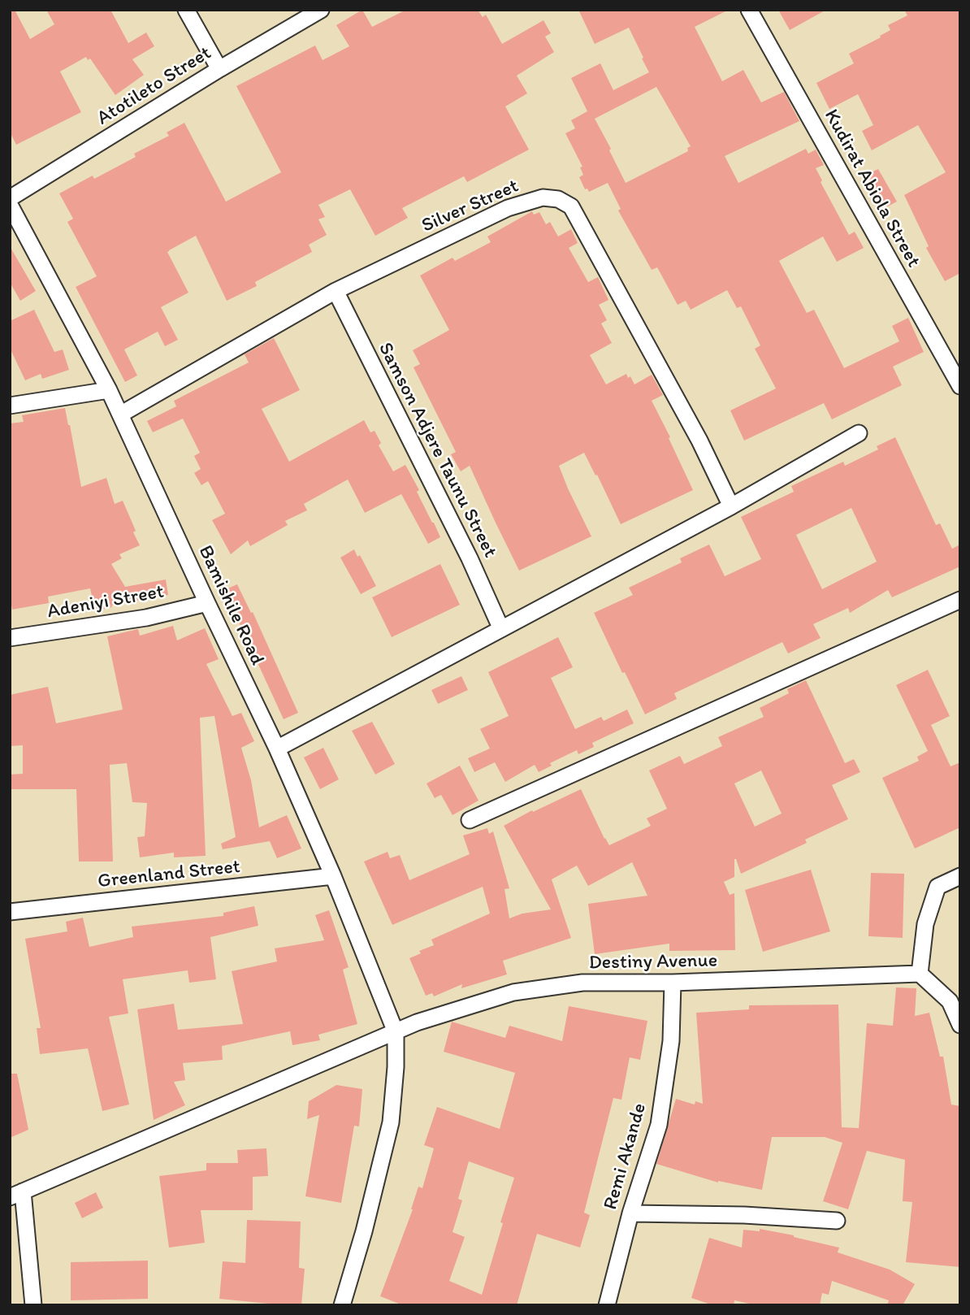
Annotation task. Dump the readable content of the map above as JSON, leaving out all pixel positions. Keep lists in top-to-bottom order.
{
  "streets": {
    "street": [
      "Atotileto Street",
      "Kudirat Abiola Street",
      "Silver Street",
      "Samson Adjere Taunu Street",
      "Adeniyi Street",
      "Bamishile Road",
      "Greenland Street",
      "Destiny Avenue",
      "Remi Akande"
    ]
  },
  "crossings": [
    ["Silver Street", "Samson Adjere Taunu Street"],
    ["Silver Street", "Bamishile Road"],
    ["Adeniyi Street", "Bamishile Road"],
    ["Bamishile Road", "Greenland Street"],
    ["Bamishile Road", "Destiny Avenue"],
    ["Destiny Avenue", "Remi Akande"]
  ]
}
